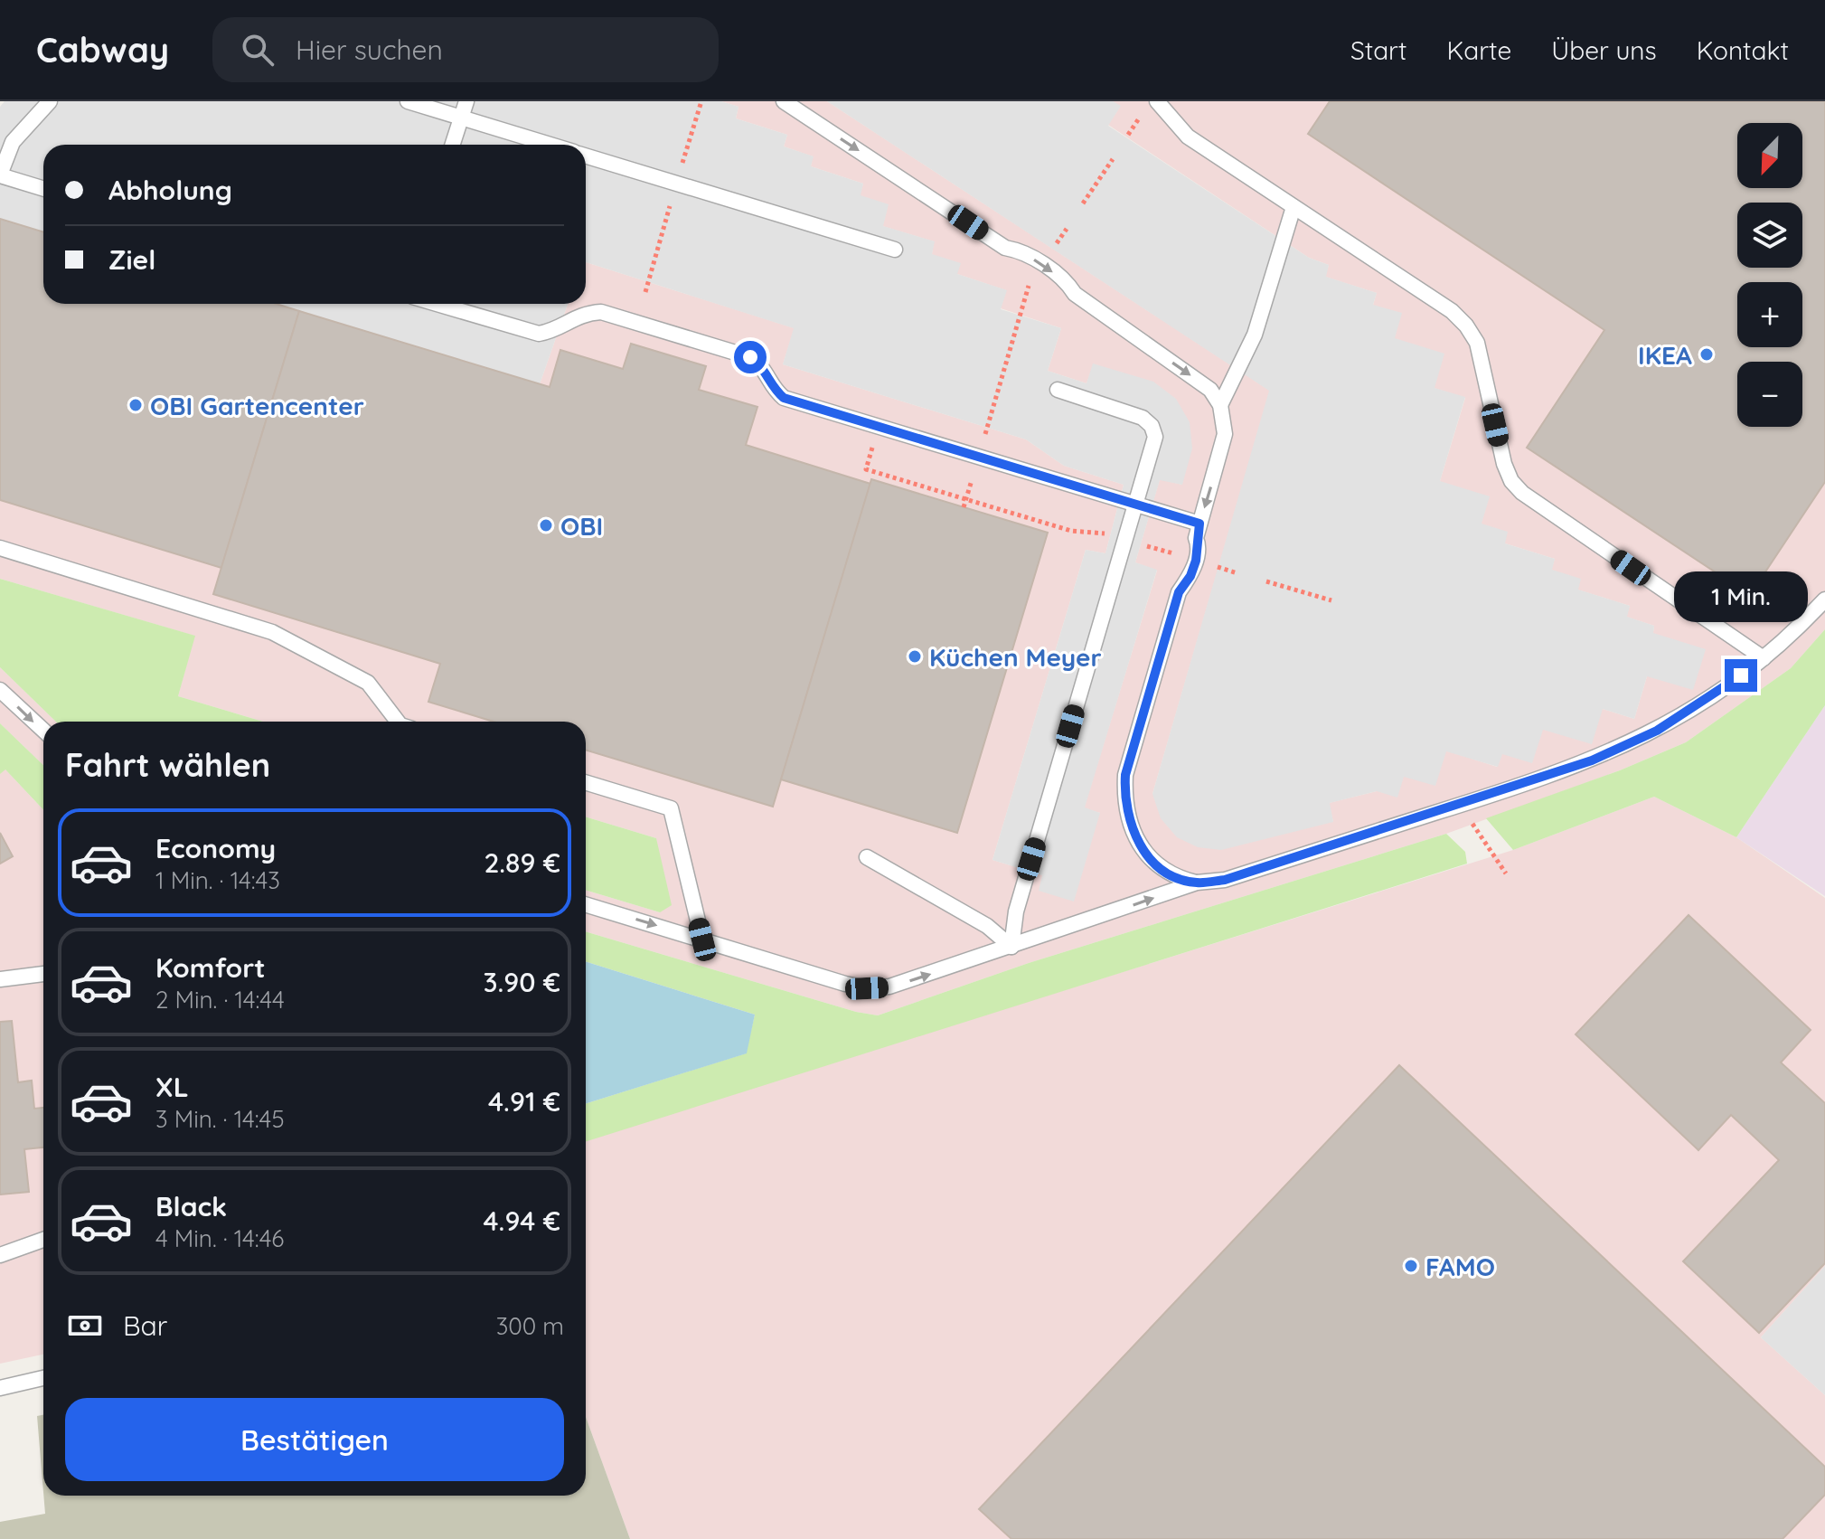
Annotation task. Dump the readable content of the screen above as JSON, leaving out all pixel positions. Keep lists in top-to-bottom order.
{
  "places": [
    "IKEA",
    "OBI Gartencenter",
    "OBI",
    "Küchen Meyer",
    "FAMO"
  ],
  "north": "bottom left",
  "page": {
    "header": "Cabway",
    "search": "Hier suchen",
    "nav": [
      "Start",
      "Karte",
      "Über uns",
      "Kontakt"
    ],
    "map_buttons": ["+", "−"],
    "banner": ["Abholung", "Ziel"],
    "bubble": "1 Min.",
    "heading": "Fahrt wählen",
    "list": [
      {
        "name": "Economy",
        "note": "1 Min. · 14:43",
        "value": "2.89 €"
      },
      {
        "name": "Komfort",
        "note": "2 Min. · 14:44",
        "value": "3.90 €"
      },
      {
        "name": "XL",
        "note": "3 Min. · 14:45",
        "value": "4.91 €"
      },
      {
        "name": "Black",
        "note": "4 Min. · 14:46",
        "value": "4.94 €"
      }
    ],
    "pay": ["Bar", "300 m"],
    "buttons": "Bestätigen"
  }
}
